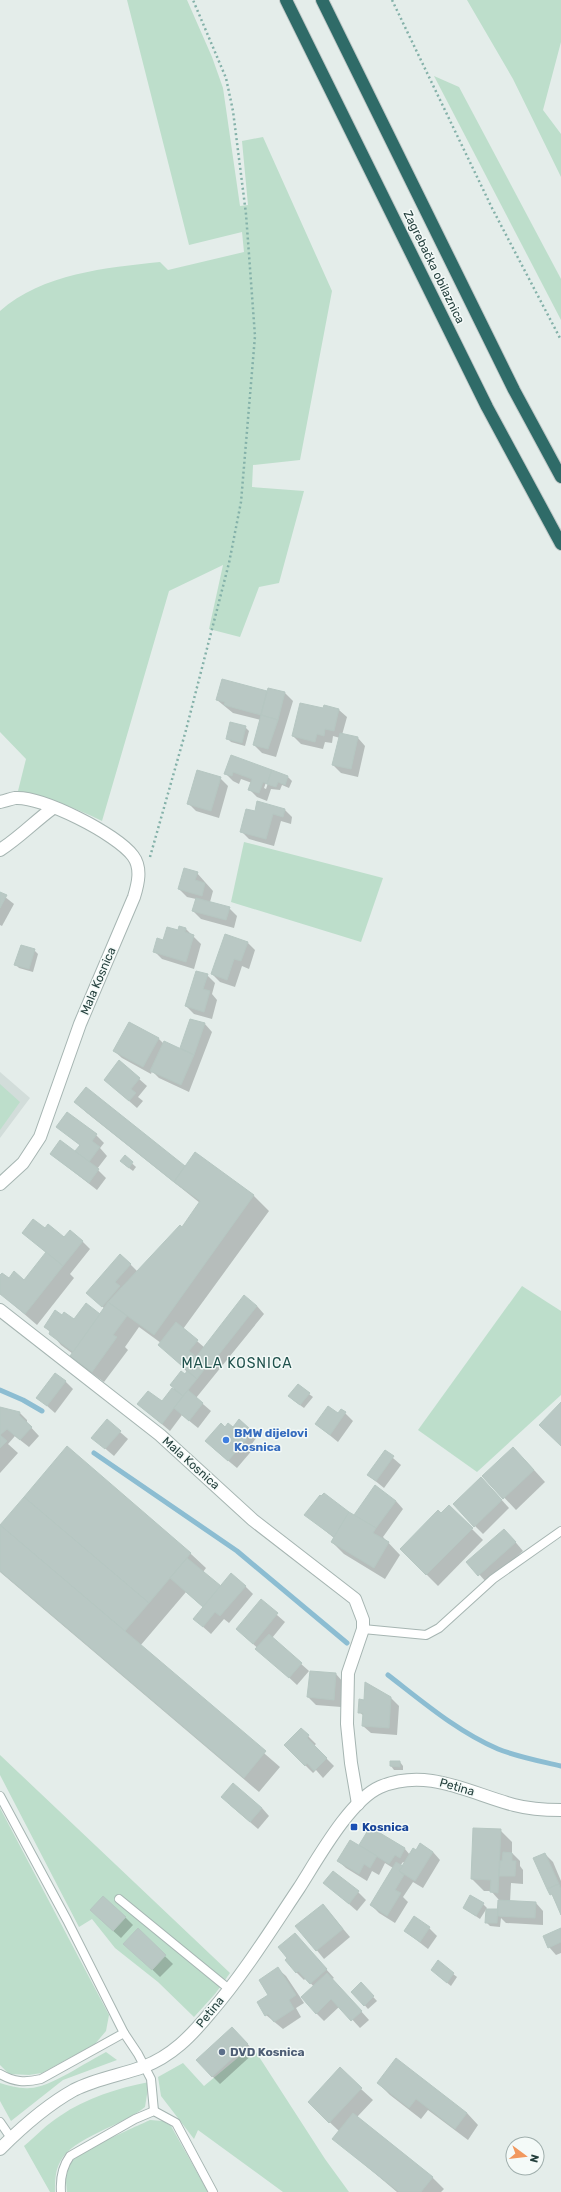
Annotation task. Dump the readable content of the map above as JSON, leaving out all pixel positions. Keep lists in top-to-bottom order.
{
  "streets": {
    "highway": ["Zagrebačka obilaznica"],
    "street": ["Mala Kosnica", "Petina"]
  },
  "districts": ["MALA KOSNICA"],
  "places": {
    "other": ["BMW dijelovi Kosnica", "DVD Kosnica"],
    "transit": ["Kosnica"]
  },
  "north": "right"
}
